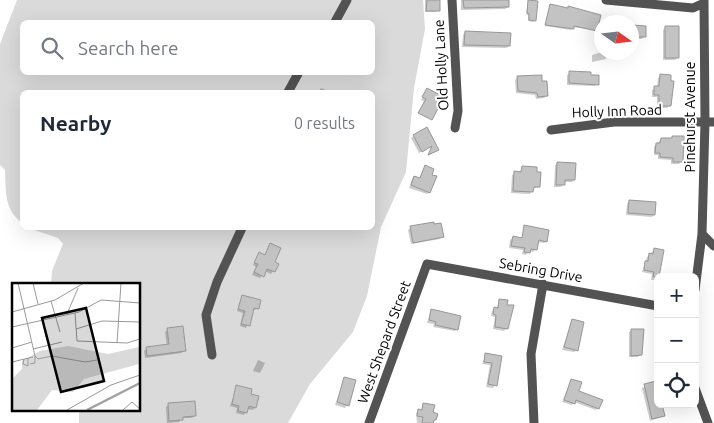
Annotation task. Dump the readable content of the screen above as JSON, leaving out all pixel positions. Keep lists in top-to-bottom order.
{
  "streets": {
    "street": [
      "Old Holly Lane",
      "Holly Inn Road",
      "Pinehurst Avenue",
      "Sebring Drive",
      "West Shepard Street"
    ]
  },
  "crossings": [
    ["Holly Inn Road", "Pinehurst Avenue"],
    ["Sebring Drive", "West Shepard Street"]
  ],
  "north": "right",
  "page": {
    "search": "Search here",
    "heading": ["Nearby", "0 results"],
    "map_buttons": ["+", "−"]
  }
}
